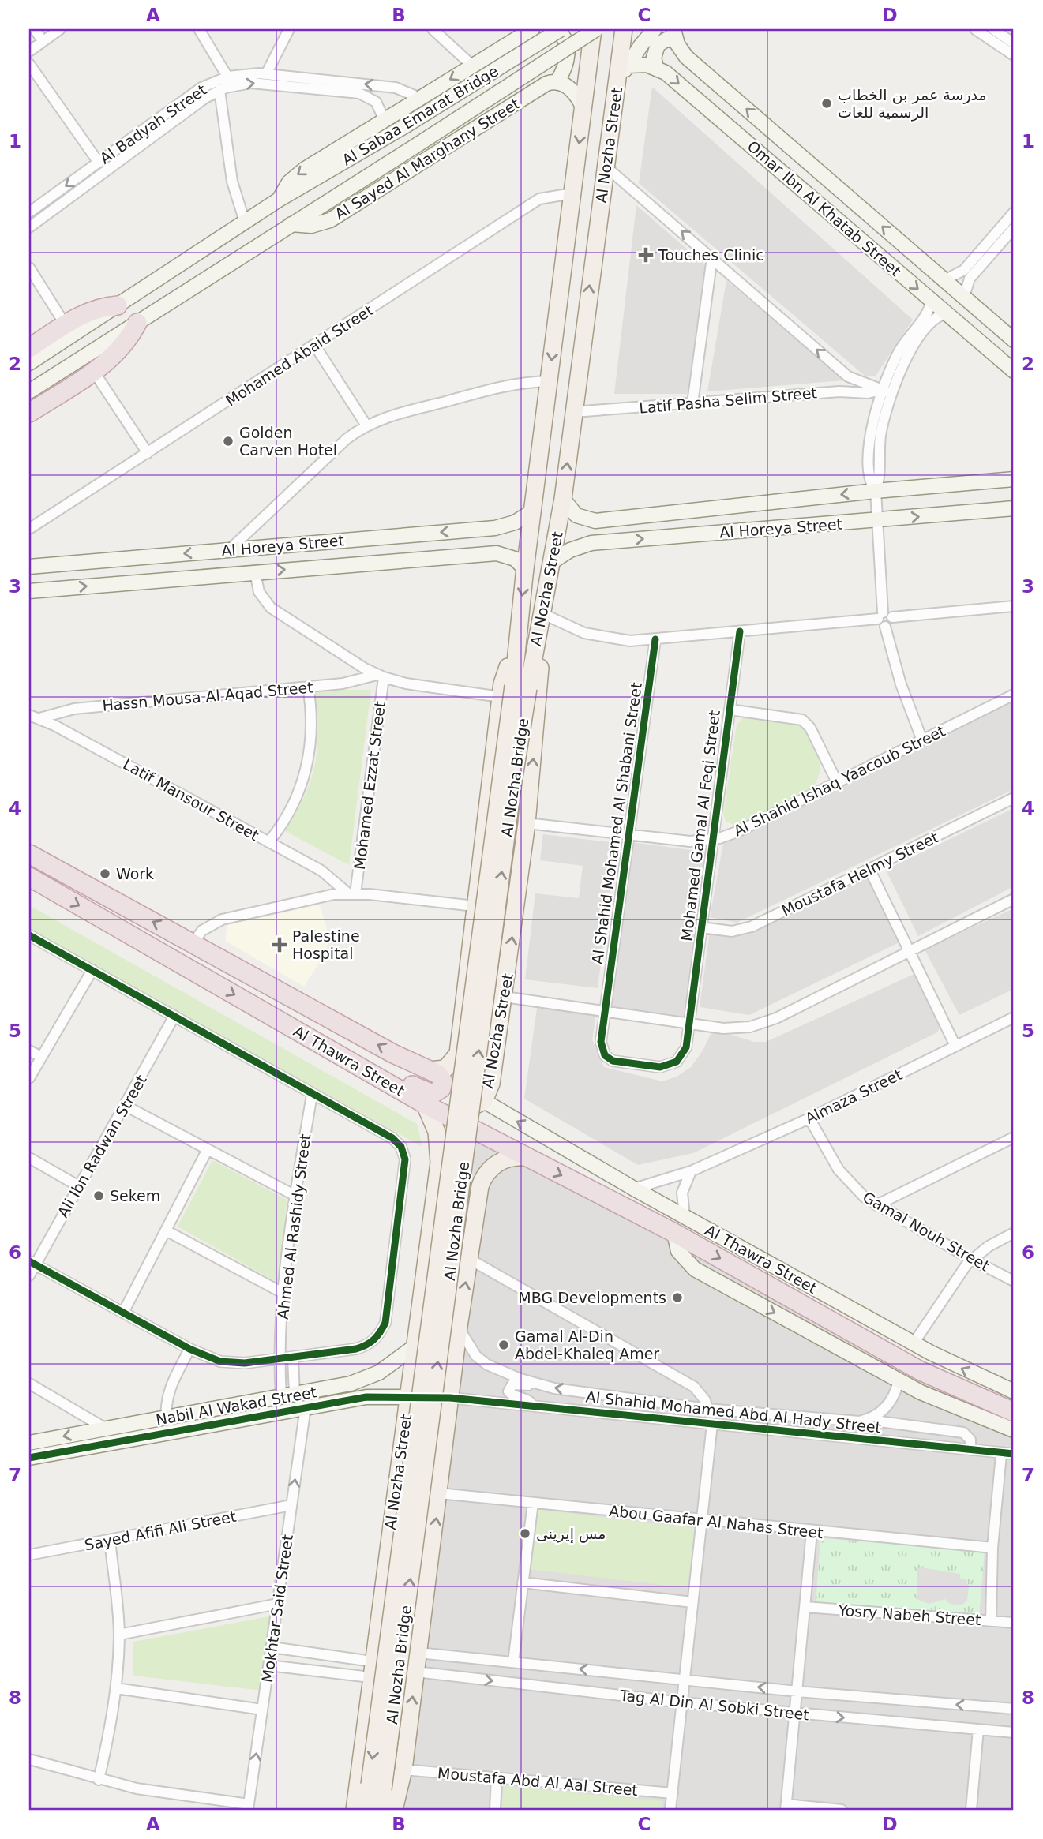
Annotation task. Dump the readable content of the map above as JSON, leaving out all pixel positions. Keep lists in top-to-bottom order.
{
  "streets": {
    "highway": ["Al Thawra Street"],
    "main road": ["Al Nozha Street", "Al Nozha Bridge"],
    "street": [
      "Al Sabaa Emarat Bridge",
      "Al Badyah Street",
      "Al Sayed Al Marghany Street",
      "Omar Ibn Al Khatab Street",
      "Mohamed Abaid Street",
      "Latif Pasha Selim Street",
      "Al Horeya Street",
      "Hassn Mousa Al Aqad Street",
      "Al Shahid Ishaq Yaacoub Street",
      "Mohamed Ezzat Street",
      "Latif Mansour Street",
      "Al Shahid Mohamed Al Shabani Street",
      "Mohamed Gamal Al Feqi Street",
      "Moustafa Helmy Street",
      "Almaza Street",
      "Ali Ibn Radwan Street",
      "Ahmed Al Rashidy Street",
      "Gamal Nouh Street",
      "Nabil Al Wakad Street",
      "Al Shahid Mohamed Abd Al Hady Street",
      "Abou Gaafar Al Nahas Street",
      "Sayed Afifi Ali Street",
      "Mokhtar Said Street",
      "Yosry Nabeh Street",
      "Tag Al Din Al Sobki Street",
      "Moustafa Abd Al Aal Street"
    ]
  },
  "crossings": [
    ["Al Sabaa Emarat Bridge", "Al Nozha Street"],
    ["Al Sabaa Emarat Bridge", "Al Sayed Al Marghany Street"],
    ["Al Nozha Street", "Mohamed Abaid Street"],
    ["Al Nozha Street", "Latif Pasha Selim Street"],
    ["Al Nozha Street", "Al Horeya Street"],
    ["Al Nozha Street", "Al Nozha Bridge"],
    ["Al Nozha Street", "Al Shahid Ishaq Yaacoub Street"],
    ["Al Nozha Street", "Al Thawra Street"],
    ["Al Nozha Street", "Nabil Al Wakad Street"],
    ["Hassn Mousa Al Aqad Street", "Mohamed Ezzat Street"],
    ["Hassn Mousa Al Aqad Street", "Latif Mansour Street"],
    ["Al Shahid Ishaq Yaacoub Street", "Al Shahid Mohamed Al Shabani Street"],
    ["Al Shahid Ishaq Yaacoub Street", "Mohamed Gamal Al Feqi Street"],
    ["Mohamed Ezzat Street", "Latif Mansour Street"],
    ["Al Shahid Mohamed Al Shabani Street", "Mohamed Gamal Al Feqi Street"],
    ["Mohamed Gamal Al Feqi Street", "Moustafa Helmy Street"],
    ["Al Thawra Street", "Almaza Street"],
    ["Almaza Street", "Gamal Nouh Street"],
    ["Ahmed Al Rashidy Street", "Nabil Al Wakad Street"],
    ["Nabil Al Wakad Street", "Al Shahid Mohamed Abd Al Hady Street"],
    ["Nabil Al Wakad Street", "Mokhtar Said Street"],
    ["Sayed Afifi Ali Street", "Mokhtar Said Street"]
  ],
  "one_way": ["Mokhtar Said Street"],
  "places": {
    "other": [
      "مدرسة عمر بن الخطاب الرسمية للغات",
      "Golden Carven Hotel",
      "Work",
      "Sekem",
      "MBG Developments",
      "Gamal Al-Din Abdel-Khaleq Amer",
      "مس إيرينى"
    ],
    "health": ["Touches Clinic", "Palestine Hospital"]
  },
  "grid": {
    "columns": [
      "A",
      "B",
      "C",
      "D"
    ],
    "rows": [
      "1",
      "2",
      "3",
      "4",
      "5",
      "6",
      "7",
      "8"
    ]
  }
}
